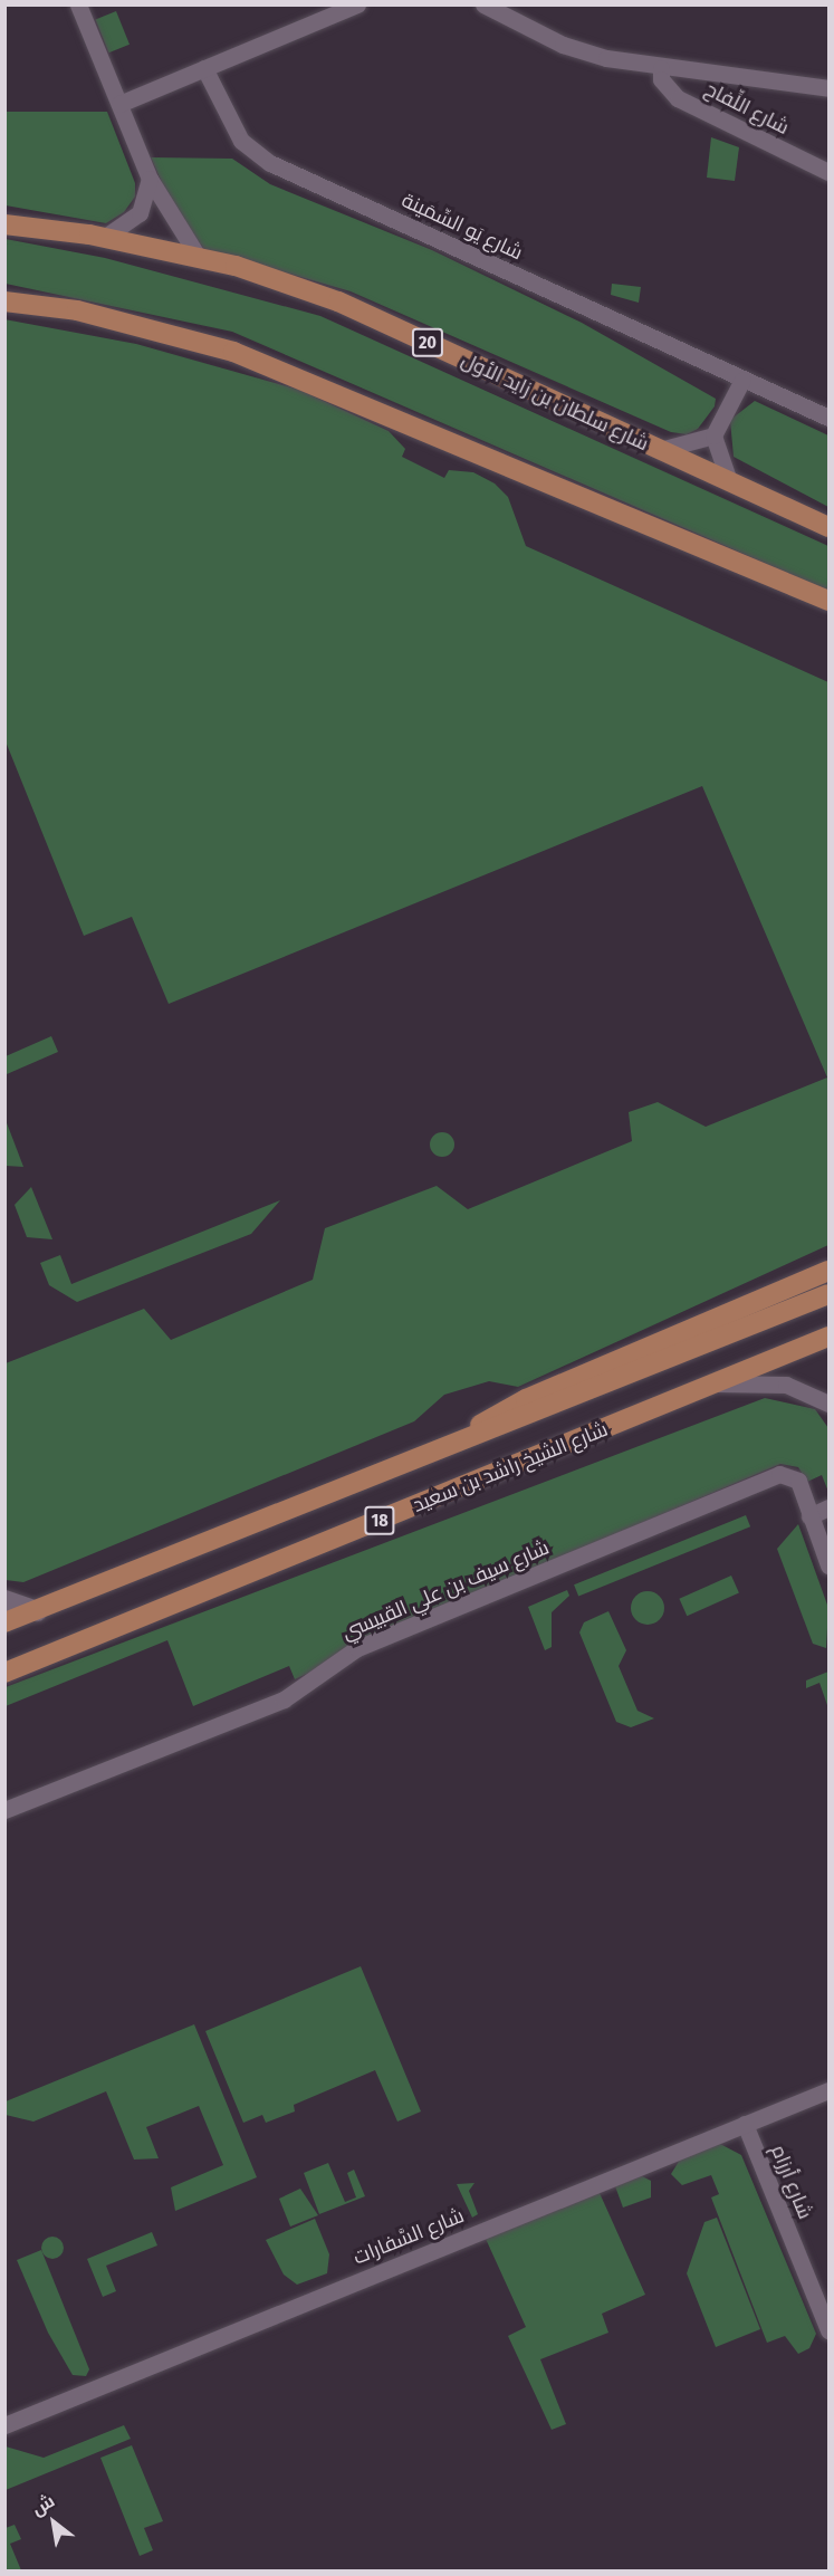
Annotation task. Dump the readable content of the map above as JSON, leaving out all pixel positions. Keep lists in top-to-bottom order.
{
  "streets": {
    "main road": [
      "20",
      "شارع سلطان بن زايد الأول",
      "شارع الشيخ راشد بن سعيد",
      "18"
    ],
    "street": [
      "شارع اللِّفاح",
      "شارع يَو السِّمَينة",
      "شارع سيف بن علي القبيسي",
      "شارع أرزام",
      "شارع السَّفارات"
    ]
  },
  "crossings": [
    ["شارع أرزام", "شارع السَّفارات"]
  ],
  "north": "top left"
}
